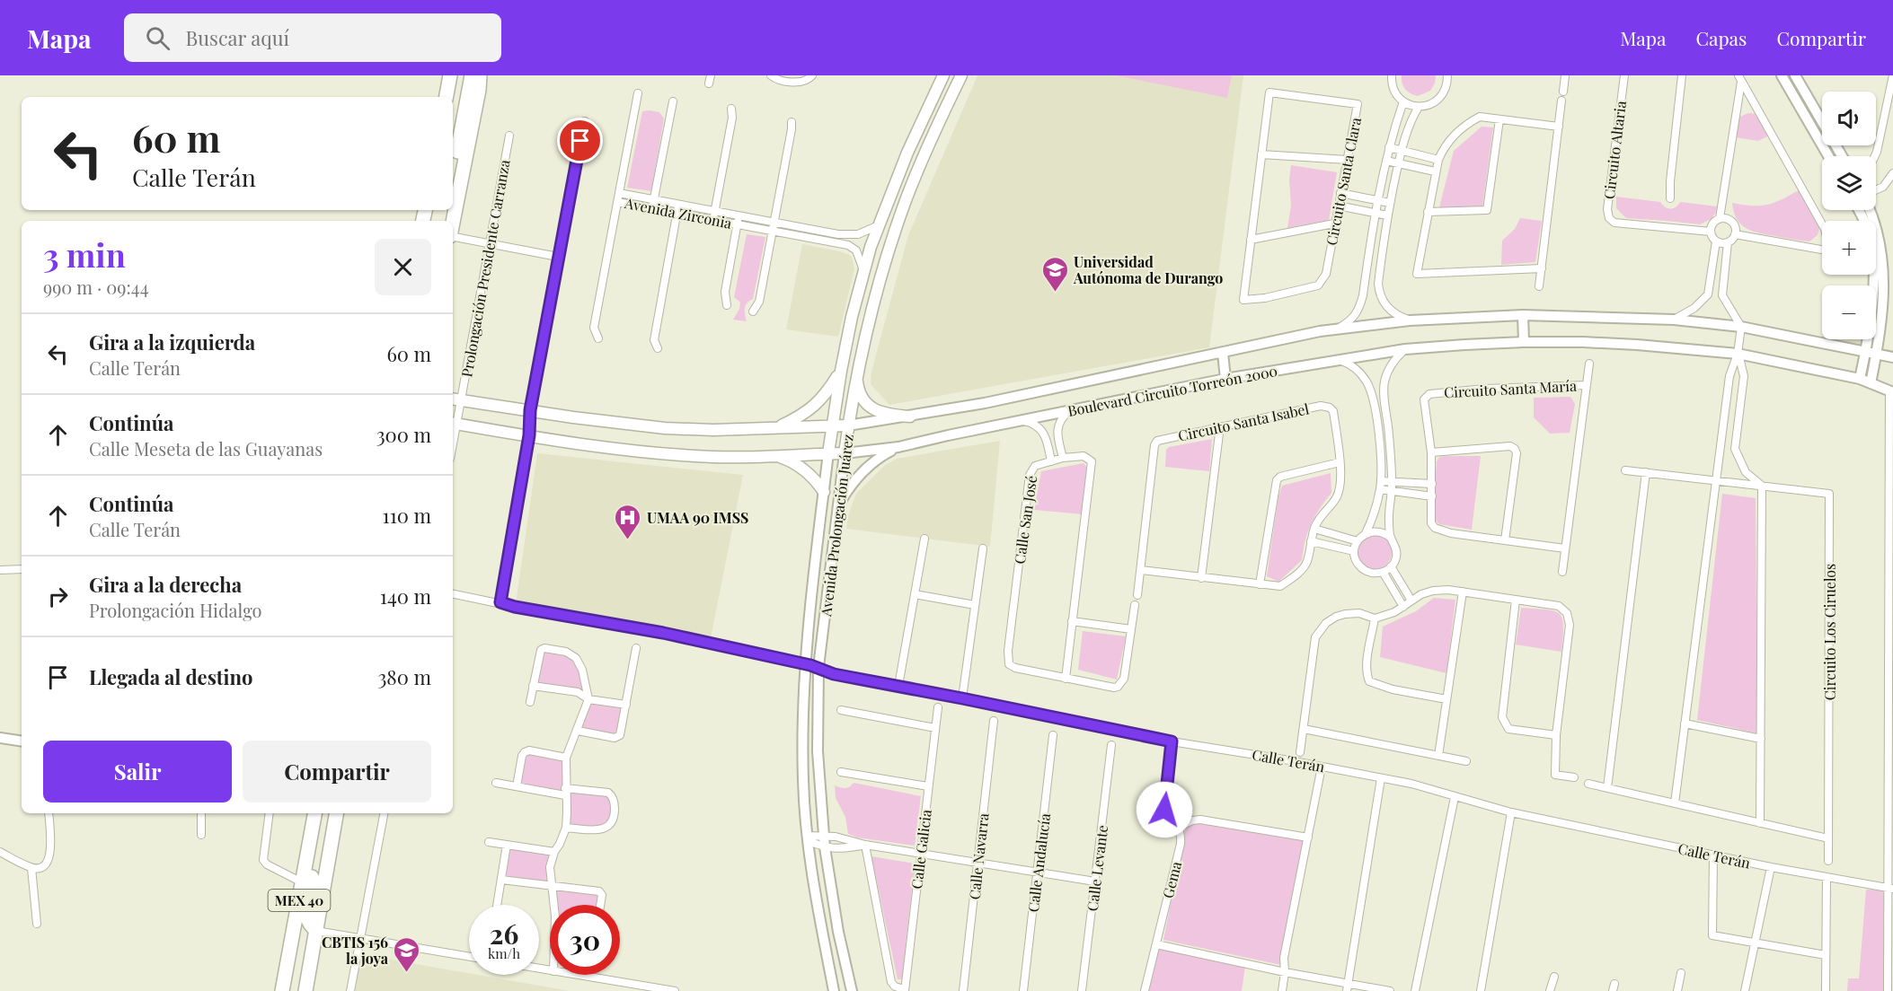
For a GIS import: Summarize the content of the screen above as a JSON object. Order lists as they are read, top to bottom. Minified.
{"streets":{"highway":["MEX 40"],"main road":["Boulevard Circuito Torreón 2000","Avenida Prolongación Juárez"],"street":["Circuito Altaria","Circuito Santa Clara","Avenida Zirconia","Prolongación Presidente Carranza","Circuito Santa María","Circuito Santa Isabel","Calle San José","Circuito Los Ciruelos","Calle Terán","Calle Galicia","Calle Navarra","Calle Andalucía","Calle Levante","Gema"]},"crossings":[["Avenida Zirconia","Avenida Prolongación Juárez"],["Prolongación Presidente Carranza","Boulevard Circuito Torreón 2000"],["Boulevard Circuito Torreón 2000","Avenida Prolongación Juárez"],["Avenida Prolongación Juárez","Calle Terán"]],"places":{"school or university":["Universidad Autónoma de Durango","CBTIS 156 la joya"],"hospital":["UMAA 90 IMSS"]},"page":{"header":"Mapa","search":"Buscar aquí","nav":["Mapa","Capas","Compartir"],"map_buttons":["+","−"],"turn":["60 m","Calle Terán"],"heading":["3 min","990 m · 09:44"],"list":[{"name":"Gira a la izquierda","note":"Calle Terán","value":"60 m"},{"name":"Continúa","note":"Calle Meseta de las Guayanas","value":"300 m"},{"name":"Continúa","note":"Calle Terán","value":"110 m"},{"name":"Gira a la derecha","note":"Prolongación Hidalgo","value":"140 m"},{"name":"Llegada al destino","value":"380 m"}],"buttons":["Salir","Compartir"],"speed":"26 km/h","limit":"30"}}
